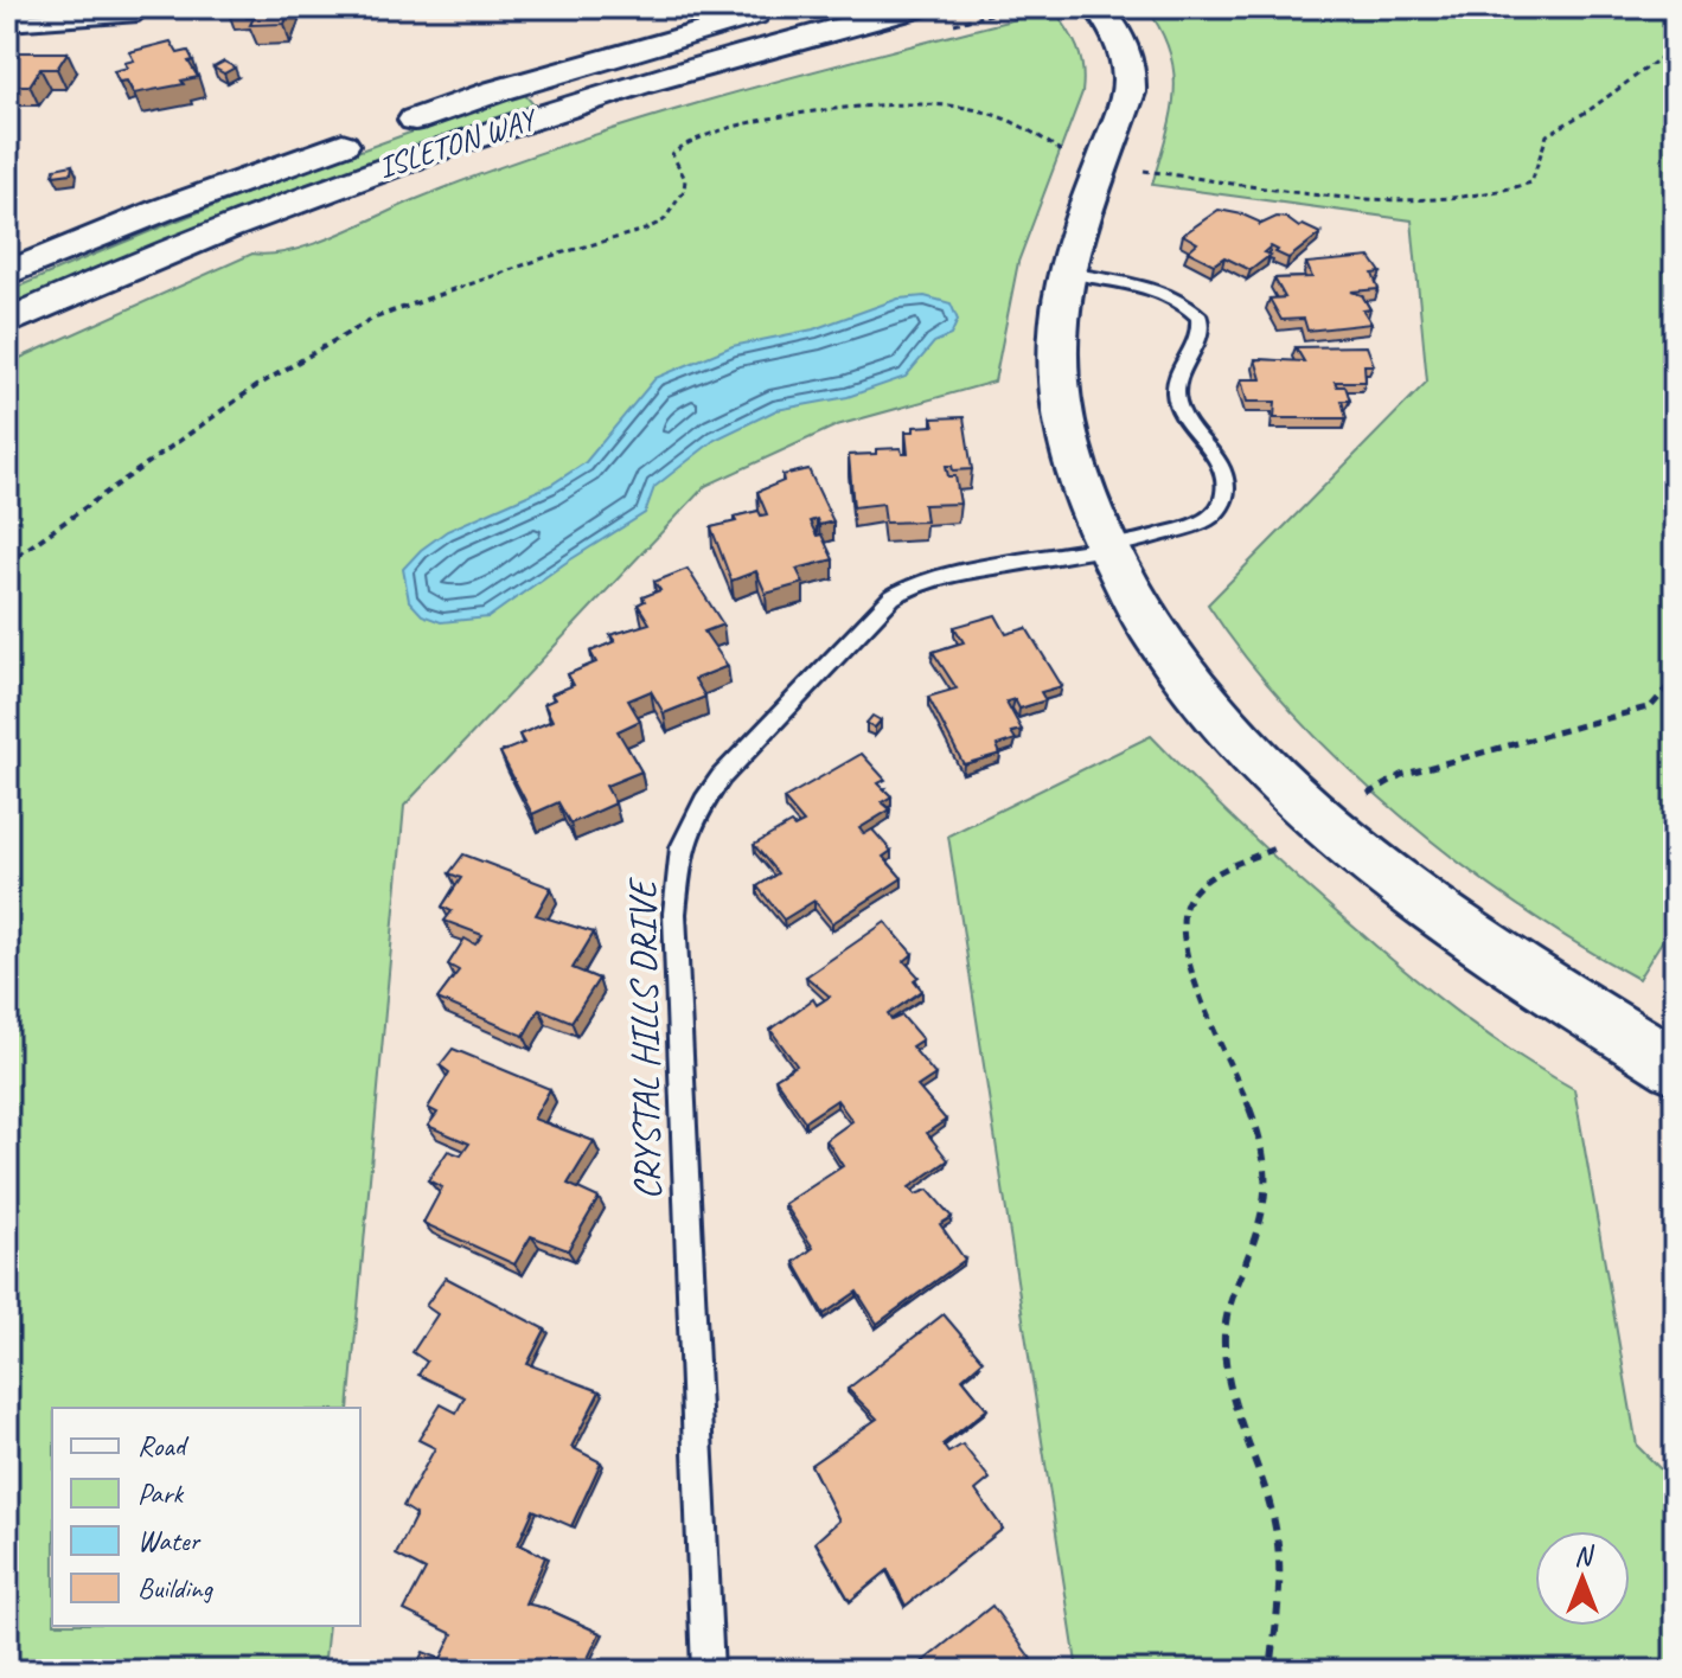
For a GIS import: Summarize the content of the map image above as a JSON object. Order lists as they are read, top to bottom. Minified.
{"streets":{"main road":["ISLETON WAY"],"lane":["CRYSTAL HILLS DRIVE"]},"legend":["Road","Park","Water","Building"],"north":"top"}
